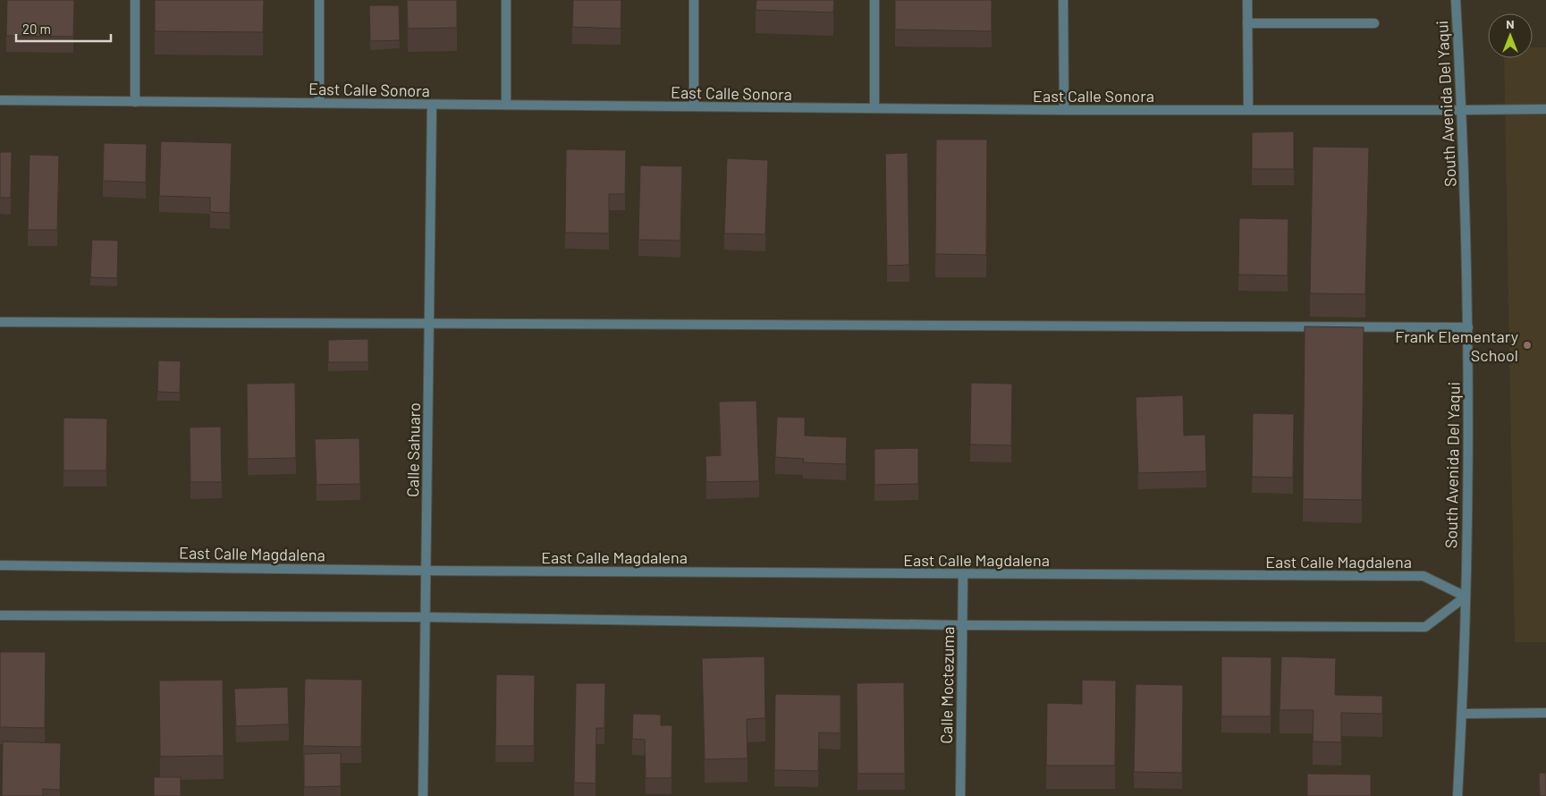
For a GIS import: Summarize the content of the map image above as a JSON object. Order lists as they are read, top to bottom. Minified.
{"streets":{"street":["East Calle Sonora","South Avenida Del Yaqui","Calle Sahuaro","East Calle Magdalena","Calle Moctezuma"]},"crossings":[["East Calle Sonora","South Avenida Del Yaqui"],["East Calle Sonora","Calle Sahuaro"],["South Avenida Del Yaqui","East Calle Magdalena"],["Calle Sahuaro","East Calle Magdalena"],["East Calle Magdalena","Calle Moctezuma"]],"places":["Frank Elementary School"],"scale_bar":"20 m","north":"top"}
